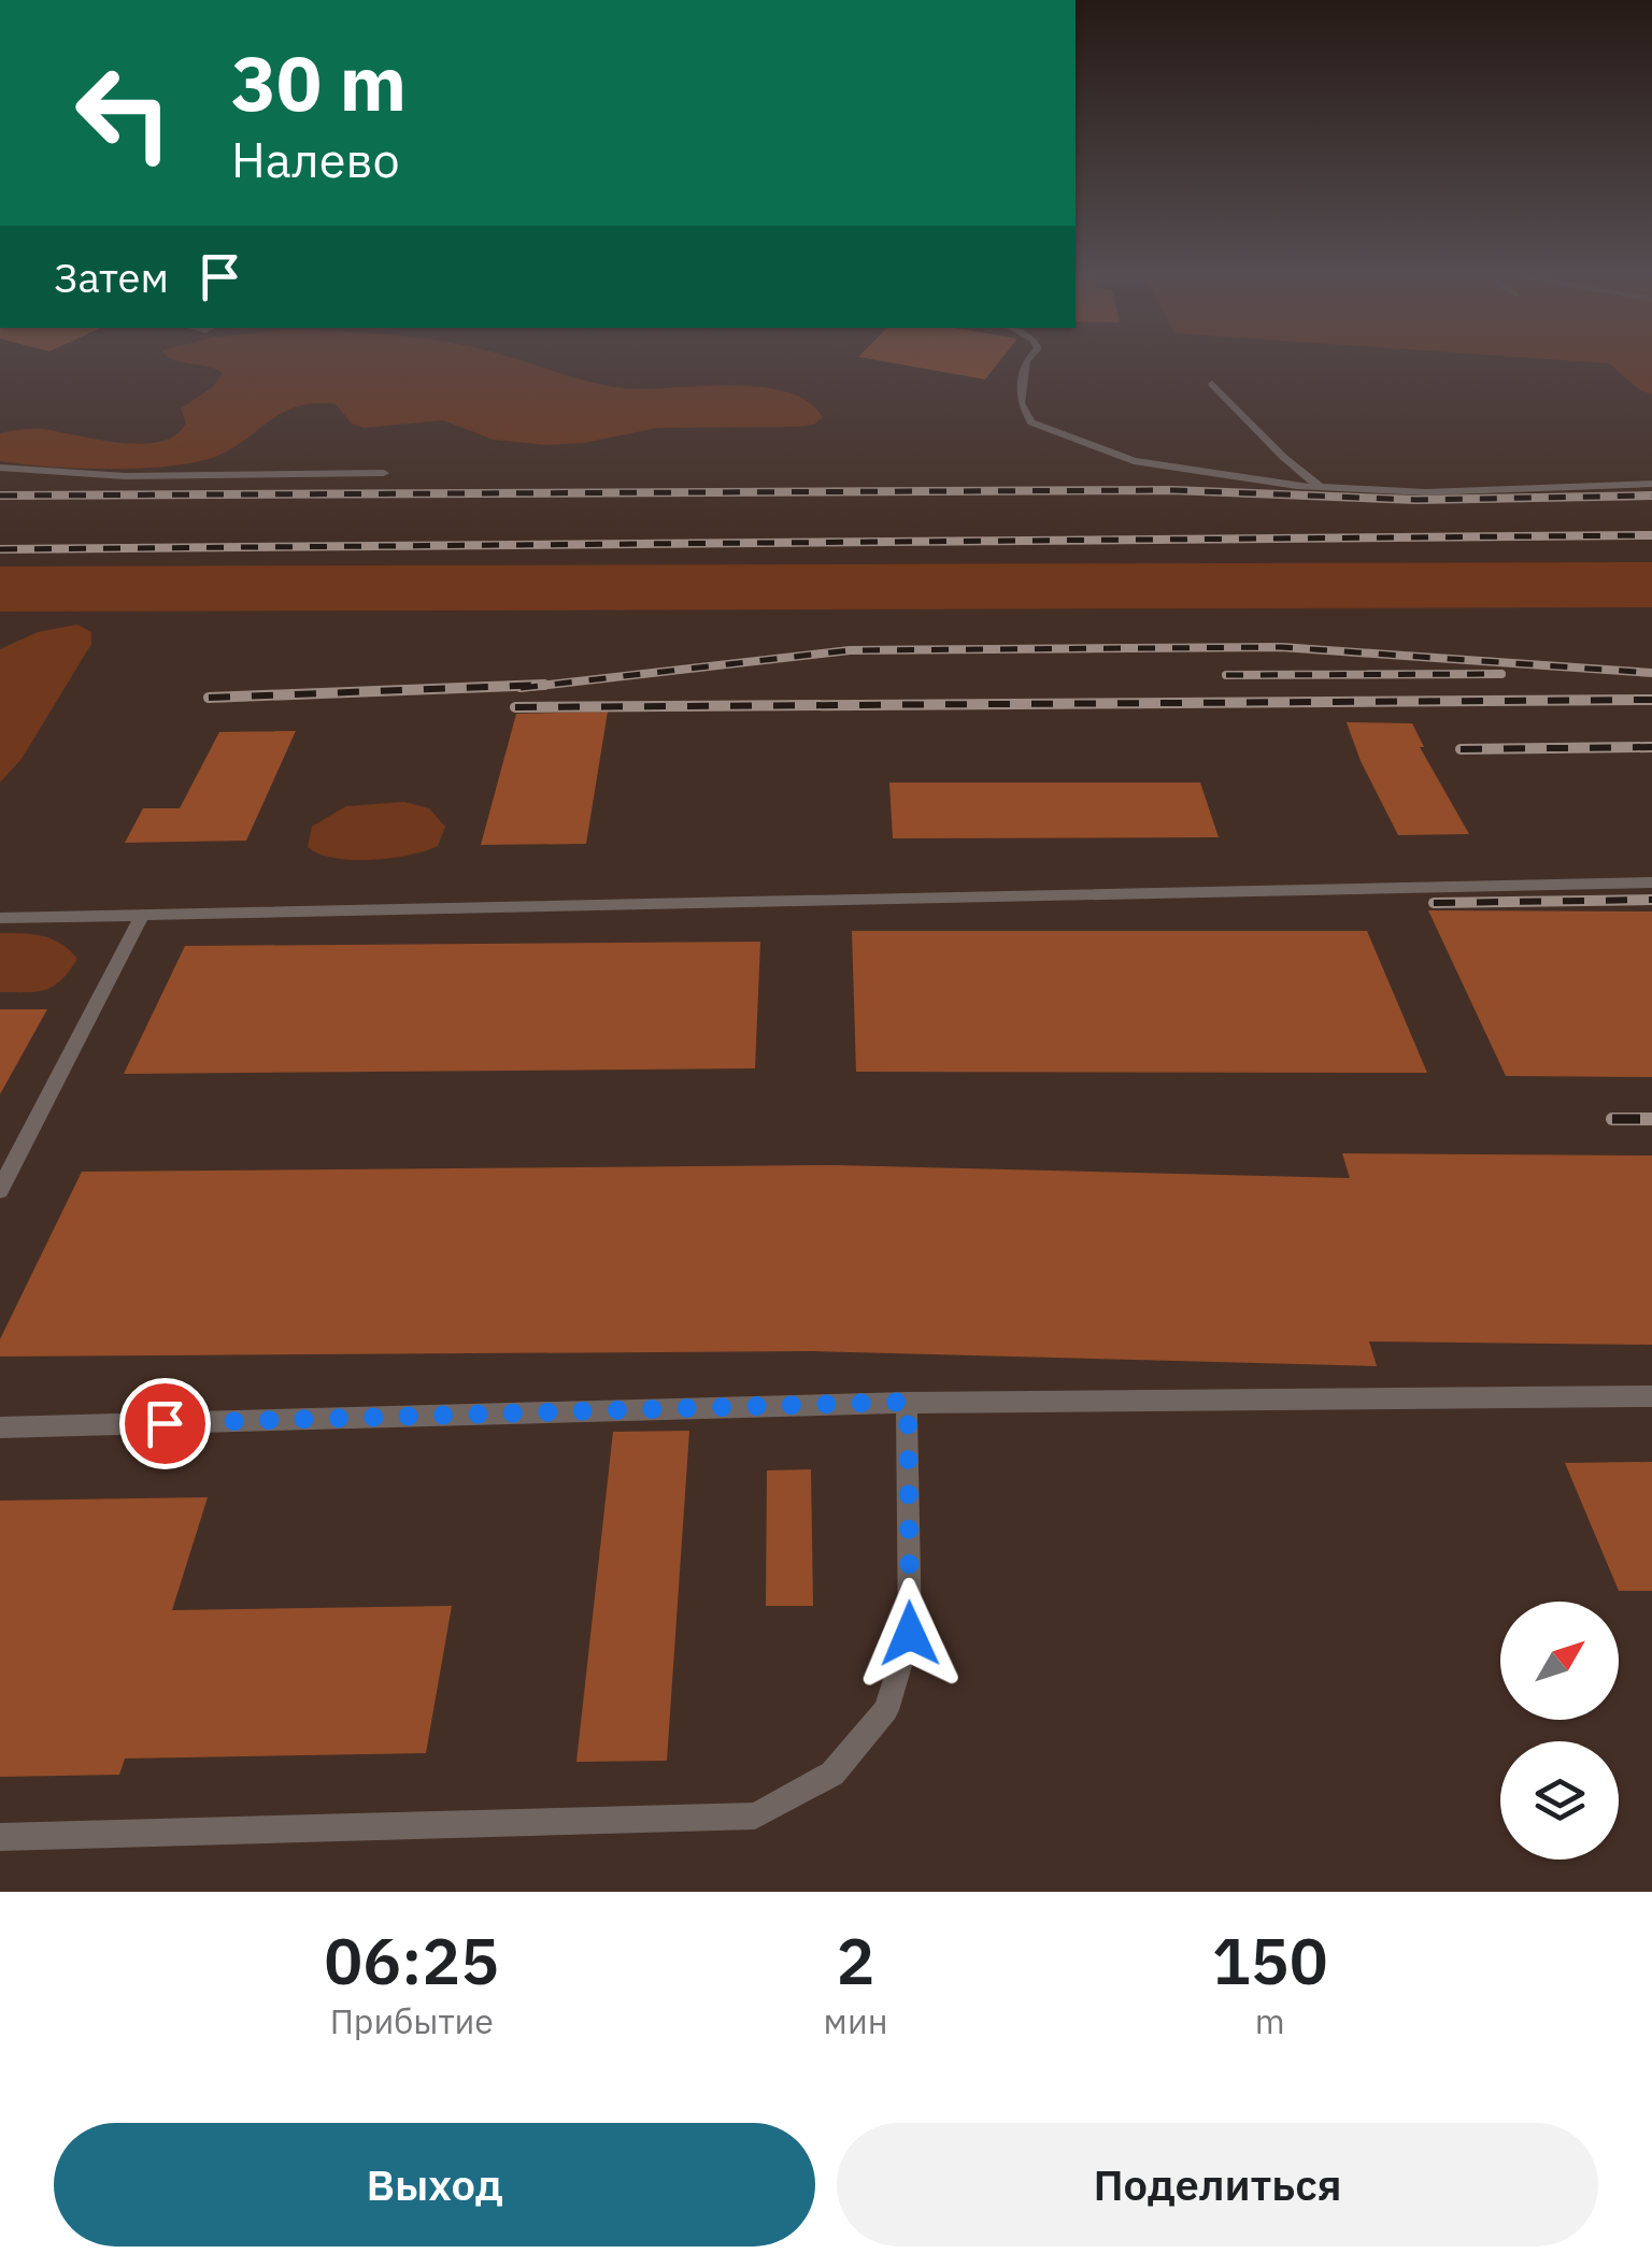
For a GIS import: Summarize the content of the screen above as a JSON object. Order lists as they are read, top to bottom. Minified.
{"north":"top right","page":{"turn":["30 m","Налево"],"then":"Затем","eta":["06:25","Прибытие","2","мин","150","m"],"buttons":["Выход","Поделиться"]}}
